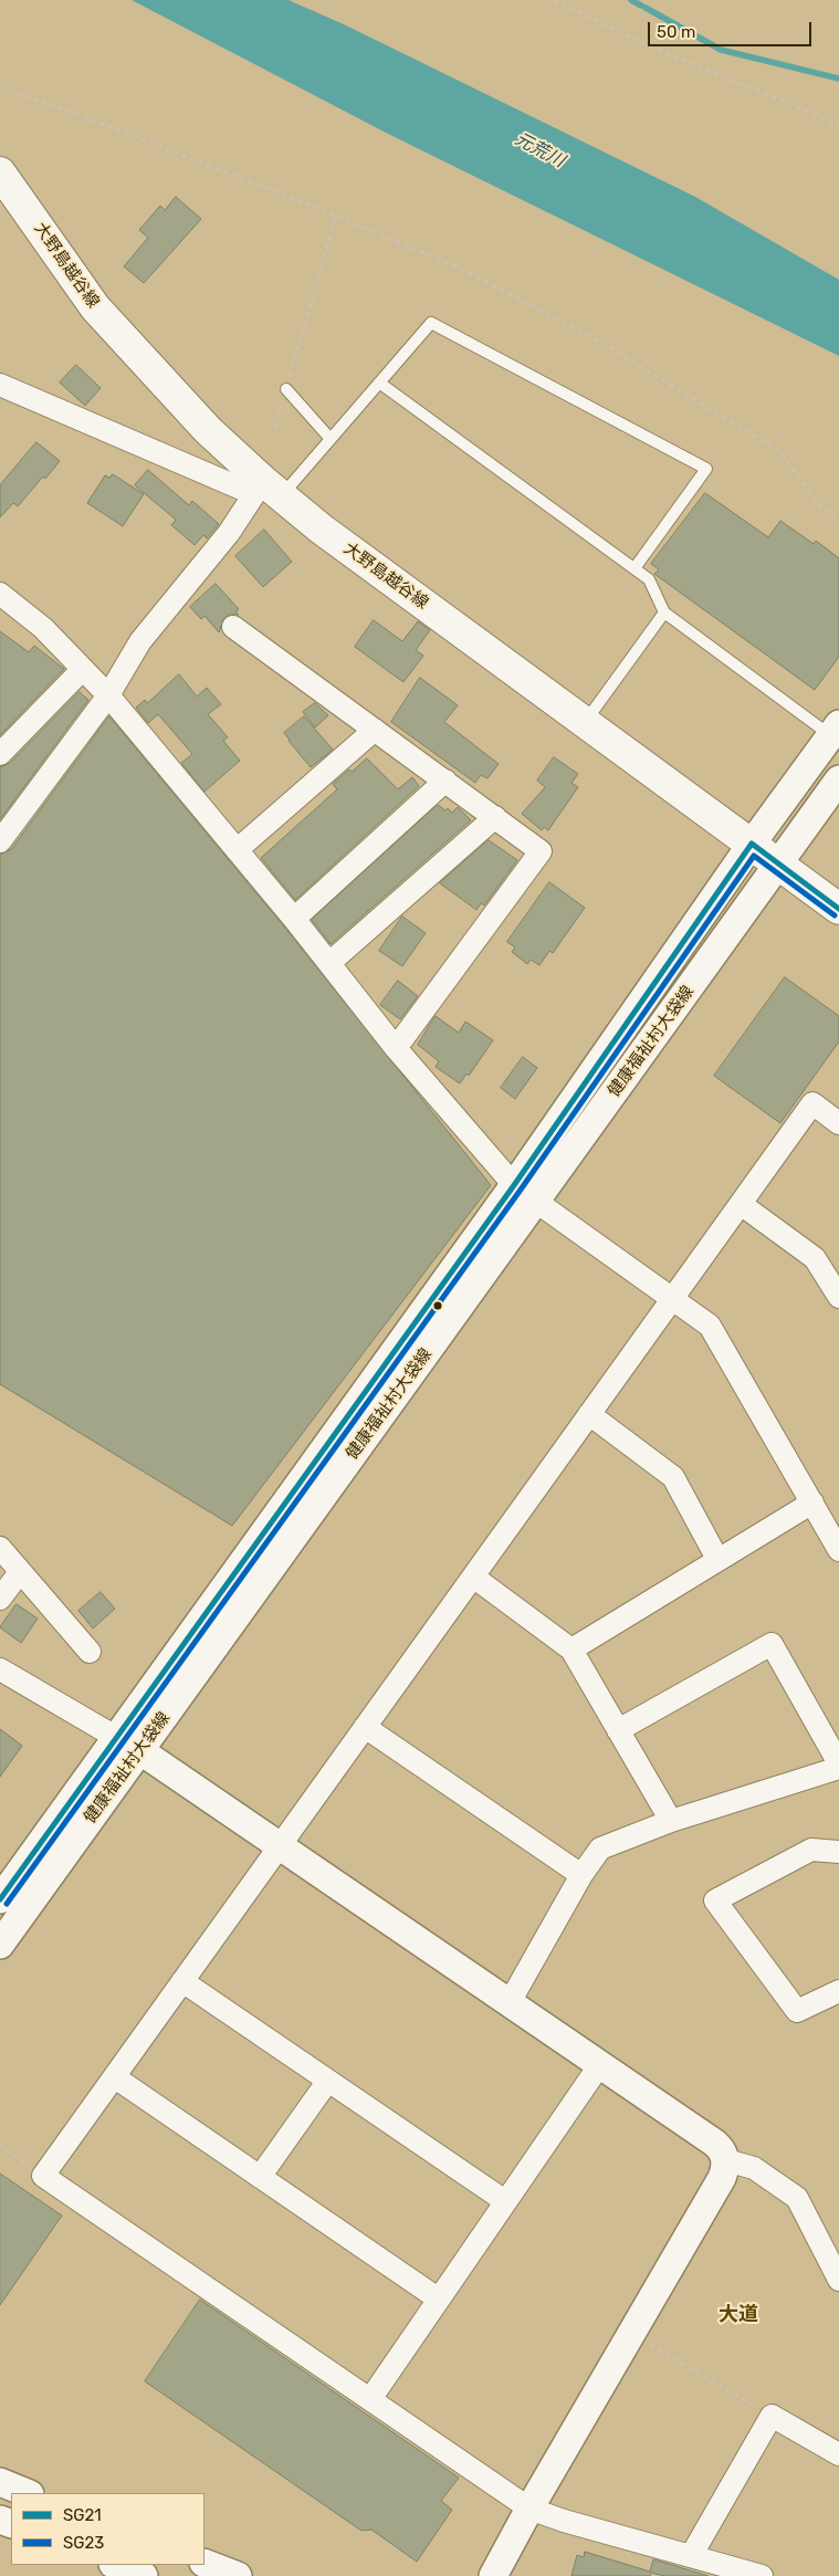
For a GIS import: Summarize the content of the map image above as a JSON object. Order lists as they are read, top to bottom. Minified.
{"streets":{"main road":["大野島越谷線"],"street":["健康福祉村大袋線"]},"crossings":[["大野島越谷線","健康福祉村大袋線"]],"districts":["大道"],"water":["元荒川"],"lines":["transit line SG21","transit line SG23"],"legend":["SG21","SG23"],"scale_bar":"50 m"}
